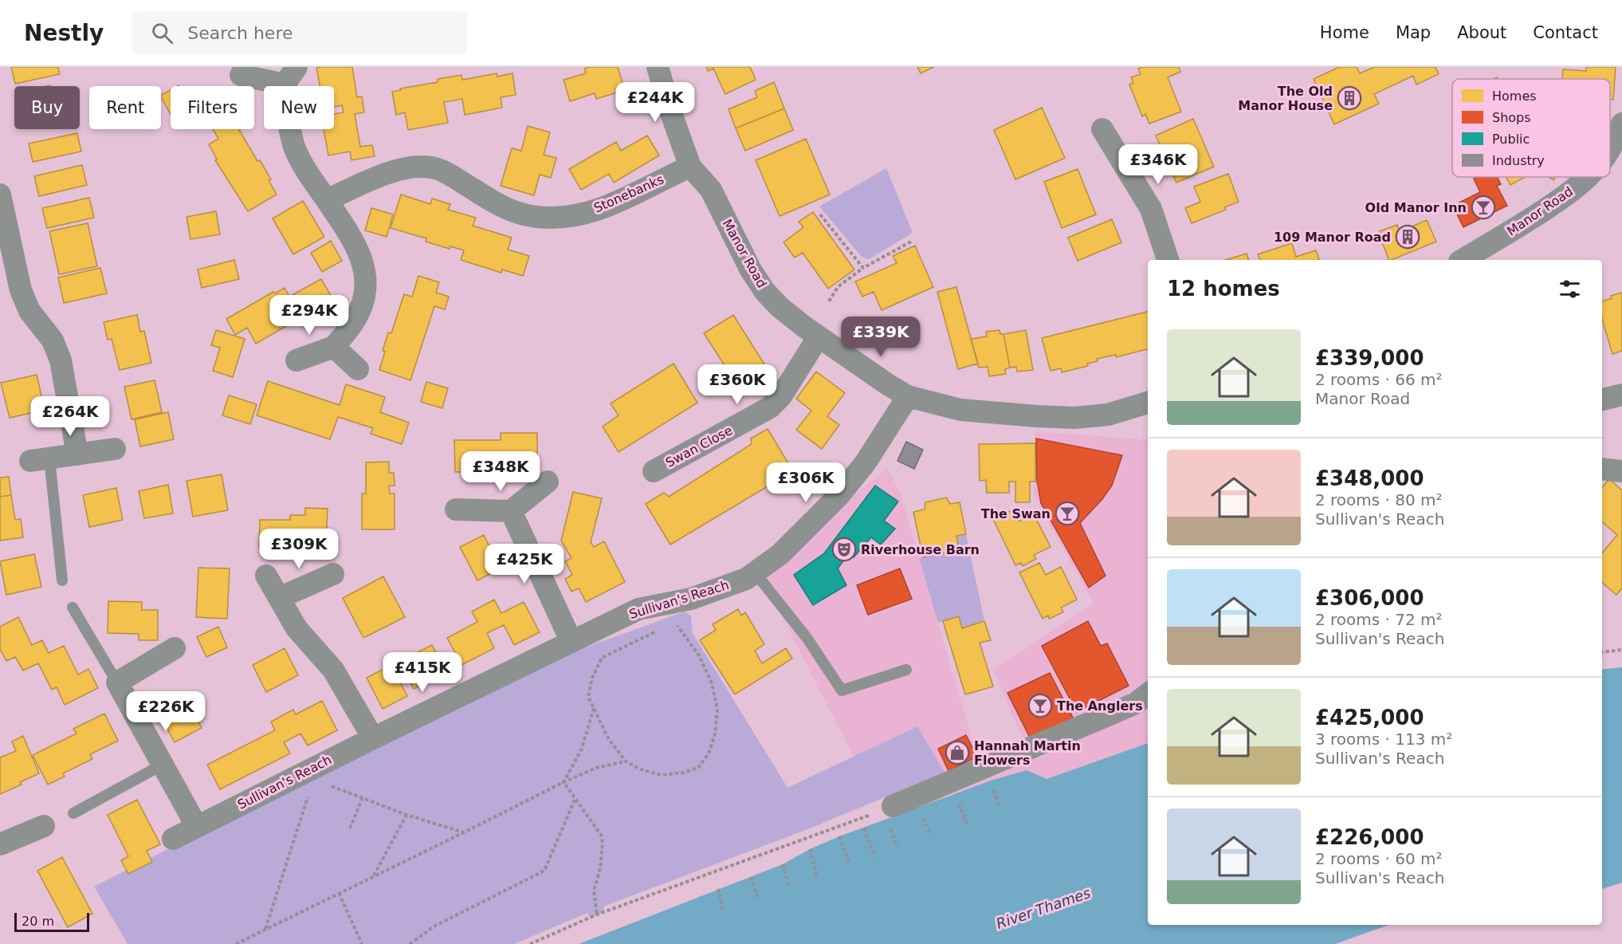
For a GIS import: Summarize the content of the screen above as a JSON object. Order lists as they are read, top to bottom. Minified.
{"streets":{"street":["Stonebanks","Manor Road","Swan Close","Sullivan's Reach"]},"crossings":[["Stonebanks","Manor Road"],["Manor Road","Swan Close"],["Manor Road","Sullivan's Reach"]],"water":["River Thames"],"places":{"building":["The Old Manor House","109 Manor Road"],"bar":["Old Manor Inn","The Swan","The Anglers"],"theatre":["Riverhouse Barn"],"shop":["Hannah Martin Flowers"]},"legend":["Homes","Shops","Public","Industry"],"scale_bar":"20 m","page":{"header":"Nestly","search":"Search here","nav":["Home","Map","About","Contact"],"price":["£244K","£346K","£294K","£339K","£360K","£264K","£348K","£306K","£309K","£425K","£415K","£226K"],"chip":["Buy","Rent","Filters","New"],"heading":"12 homes","list":[{"name":"£339,000","note":"2 rooms · 66 m² · Manor Road"},{"name":"£348,000","note":"2 rooms · 80 m² · Sullivan's Reach"},{"name":"£306,000","note":"2 rooms · 72 m² · Sullivan's Reach"},{"name":"£425,000","note":"3 rooms · 113 m² · Sullivan's Reach"},{"name":"£226,000","note":"2 rooms · 60 m² · Sullivan's Reach"}],"scale":"20 m"}}
